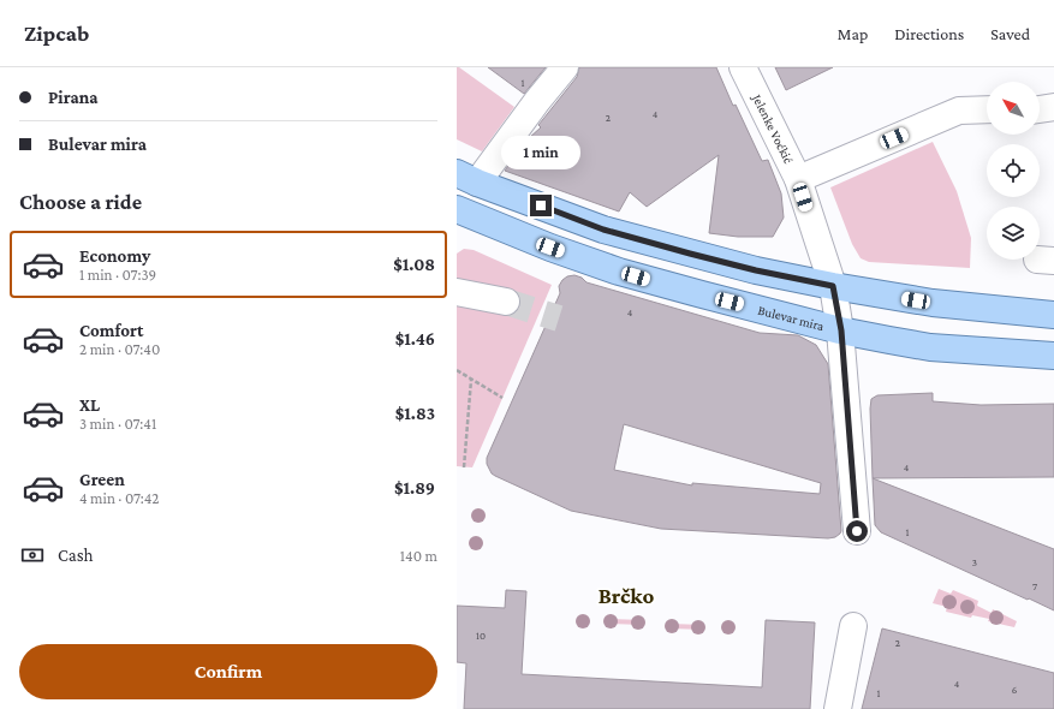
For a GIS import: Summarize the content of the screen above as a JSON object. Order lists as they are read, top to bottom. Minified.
{"streets":{"main road":["Bulevar mira"],"street":["Jelenke Voćkić"]},"crossings":[["Jelenke Voćkić","Bulevar mira"]],"districts":["Brčko"],"house_numbers":["1","4","2","4","4","1","3","7","10","2","4","6","1"],"north":"top left","page":{"header":"Zipcab","nav":["Map","Directions","Saved"],"banner":["Pirana","Bulevar mira"],"bubble":"1 min","heading":"Choose a ride","list":[{"name":"Economy","note":"1 min · 07:39","value":"$1.08"},{"name":"Comfort","note":"2 min · 07:40","value":"$1.46"},{"name":"XL","note":"3 min · 07:41","value":"$1.83"},{"name":"Green","note":"4 min · 07:42","value":"$1.89"}],"pay":["Cash","140 m"],"buttons":"Confirm"}}
